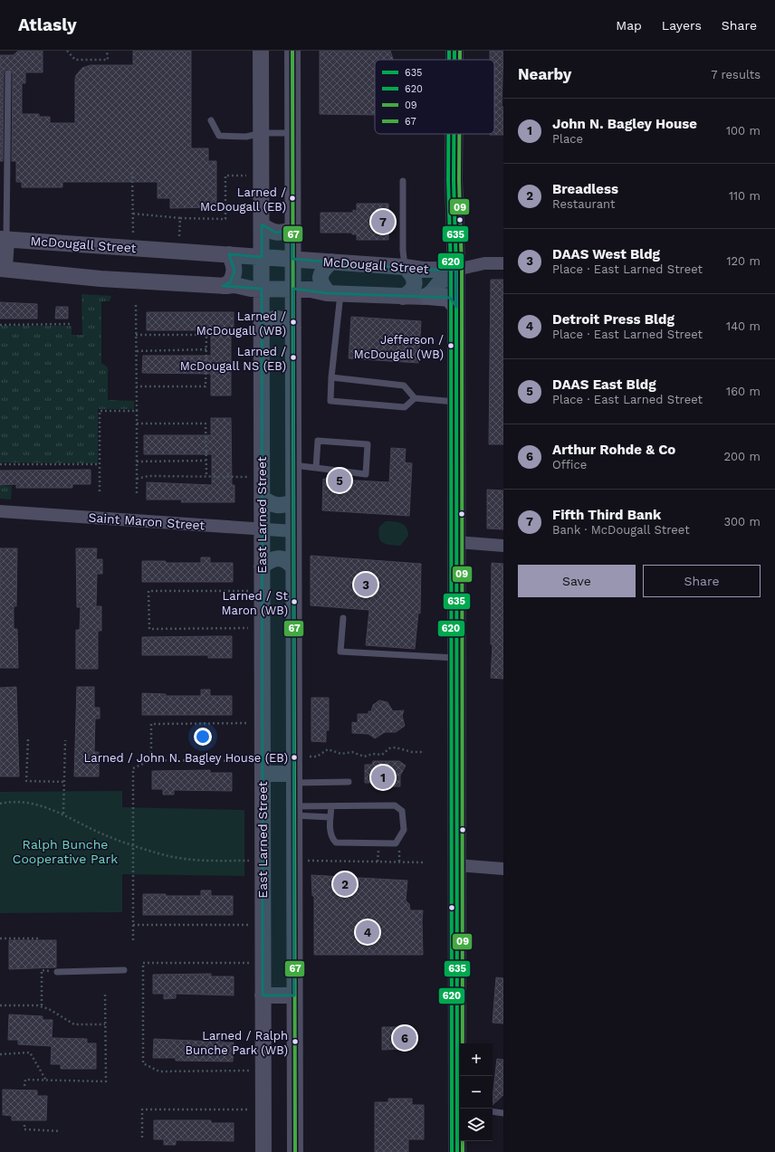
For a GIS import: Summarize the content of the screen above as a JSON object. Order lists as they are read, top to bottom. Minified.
{"streets":{"street":["McDougall Street","East Larned Street","Saint Maron Street"]},"crossings":[["McDougall Street","East Larned Street"],["East Larned Street","Saint Maron Street"]],"parks":["Ralph Bunche Cooperative Park"],"places":["Larned / McDougall (EB)","Larned / McDougall (WB)","Jefferson / McDougall (WB)","Larned / McDougall NS (EB)","Larned / St Maron (WB)","Larned / John N. Bagley House (EB)","Larned / Ralph Bunche Park (WB)"],"lines":["transit line 635","transit line 620","transit line 09","transit line 67"],"legend":["635","620","09","67"],"page":{"header":"Atlasly","nav":["Map","Layers","Share"],"heading":["Nearby","7 results"],"list":[{"mark":"1","name":"John N. Bagley House","note":"Place","value":"100 m"},{"mark":"2","name":"Breadless","note":"Restaurant","value":"110 m"},{"mark":"3","name":"DAAS West Bldg","note":"Place · East Larned Street","value":"120 m"},{"mark":"4","name":"Detroit Press Bldg","note":"Place · East Larned Street","value":"140 m"},{"mark":"5","name":"DAAS East Bldg","note":"Place · East Larned Street","value":"160 m"},{"mark":"6","name":"Arthur Rohde & Co","note":"Office","value":"200 m"},{"mark":"7","name":"Fifth Third Bank","note":"Bank · McDougall Street","value":"300 m"}],"pins":["7","5","3","1","2","4","6"],"buttons":["Save","Share"],"map_buttons":["+","−"]}}
